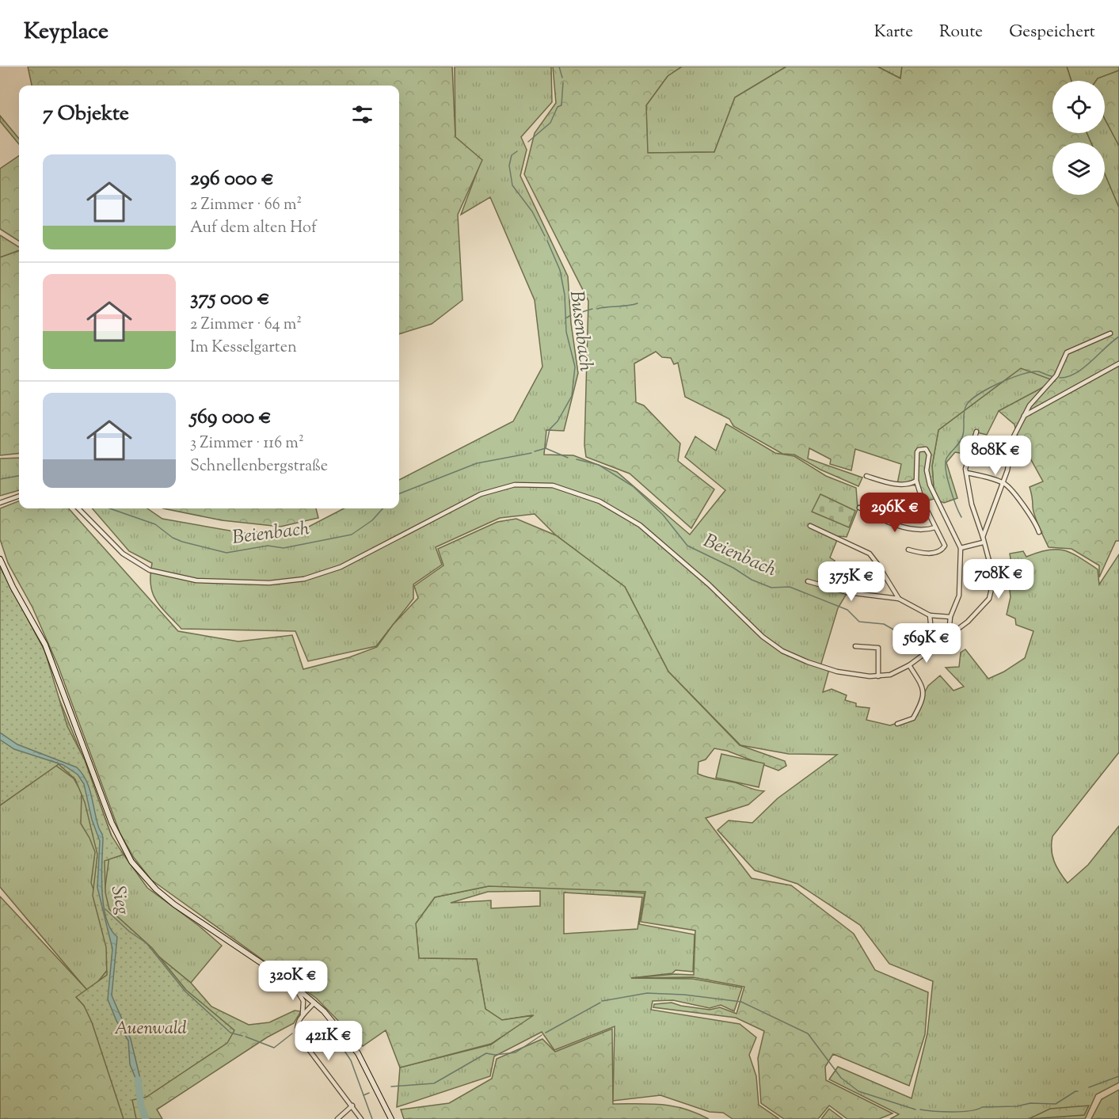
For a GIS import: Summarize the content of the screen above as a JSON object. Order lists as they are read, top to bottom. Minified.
{"water":["Busenbach","Beienbach","Sieg"],"parks":["Auenwald"],"page":{"header":"Keyplace","nav":["Karte","Route","Gespeichert"],"heading":"7 Objekte","list":[{"name":"296 000 €","note":"2 Zimmer · 66 m² · Auf dem alten Hof"},{"name":"375 000 €","note":"2 Zimmer · 64 m² · Im Kesselgarten"},{"name":"569 000 €","note":"3 Zimmer · 116 m² · Schnellenbergstraße"}],"price":["808K €","296K €","708K €","375K €","569K €","320K €","421K €"]}}
